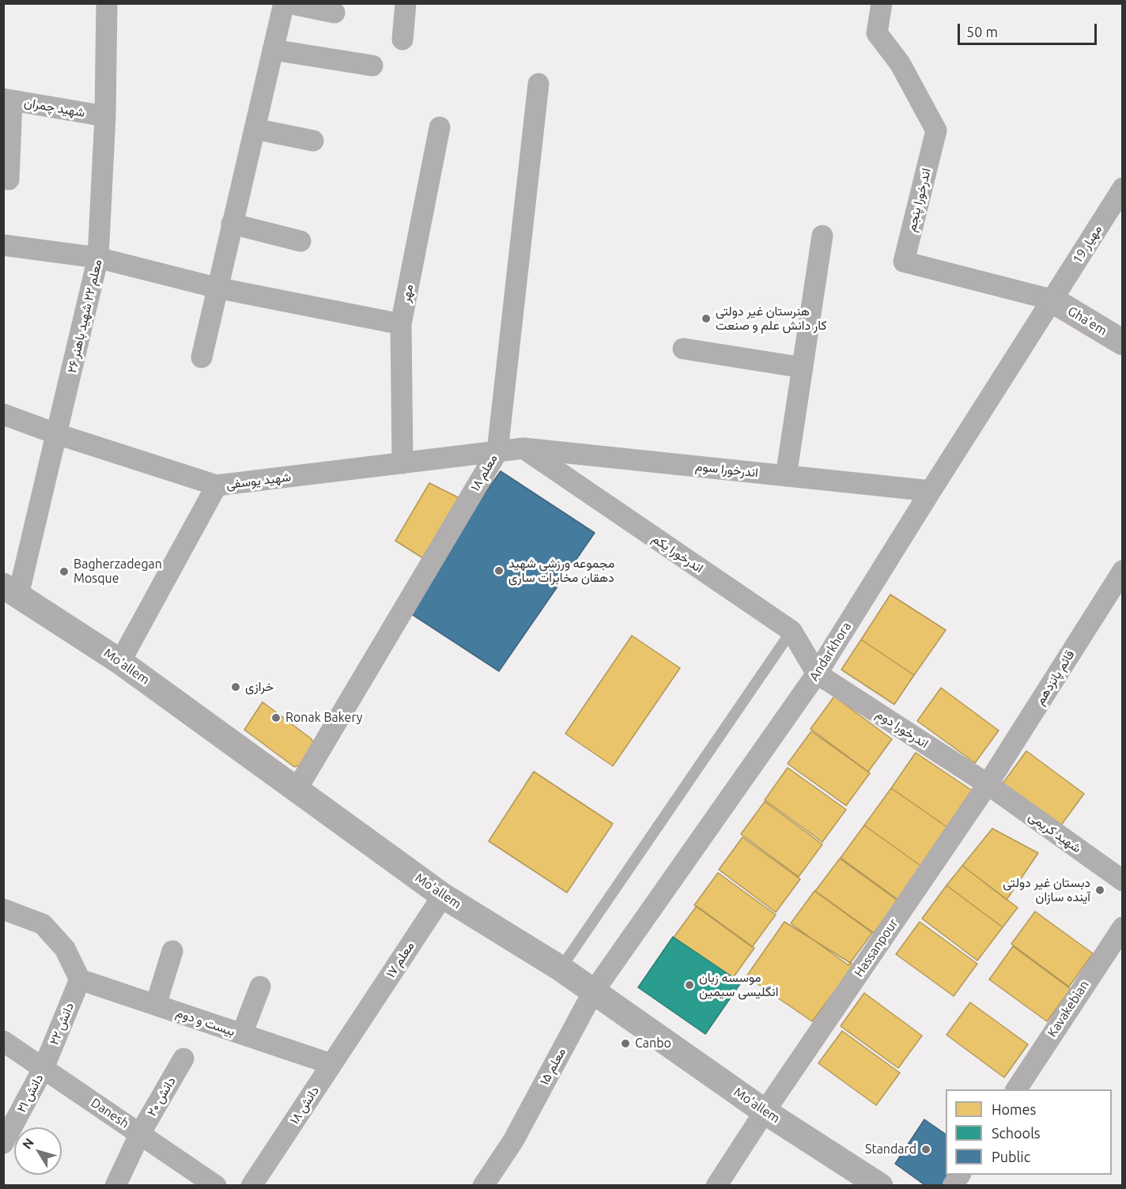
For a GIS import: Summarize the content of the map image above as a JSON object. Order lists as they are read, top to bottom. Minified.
{"streets":{"main road":["Mo'allem"],"street":["شهید چمران","اندرخورا پنجم","مهیار 19","مهر","معلم ۲۲ شهید باهنر ۲۶","Gha'em","اندرخورا سوم","معلم ۱۸","شهید یوسفی","اندرخورا یکم","Andarkhora","قائم پانزدهم","اندرخورا دوم","شهید کریمی","Hassanpour","معلم ١٧","Kavakebian","بیست و دوم","دانش ۲۲","معلم ۱۵","دانش ٢١","دانش ۲۰","دانش ١٨","Danesh"]},"crossings":[["شهید چمران","معلم ۲۲ شهید باهنر ۲۶"],["اندرخورا پنجم","مهیار 19"],["اندرخورا پنجم","Gha'em"],["اندرخورا پنجم","Andarkhora"],["مهیار 19","Gha'em"],["مهیار 19","Andarkhora"],["مهر","شهید یوسفی"],["معلم ۲۲ شهید باهنر ۲۶","شهید یوسفی"],["معلم ۲۲ شهید باهنر ۲۶","Mo'allem"],["Gha'em","Andarkhora"],["اندرخورا سوم","شهید یوسفی"],["اندرخورا سوم","اندرخورا یکم"],["اندرخورا سوم","Andarkhora"],["معلم ۱۸","شهید یوسفی"],["معلم ۱۸","Mo'allem"],["شهید یوسفی","اندرخورا یکم"],["اندرخورا یکم","Andarkhora"],["اندرخورا یکم","اندرخورا دوم"],["Andarkhora","Mo'allem"],["Andarkhora","اندرخورا دوم"],["Andarkhora","معلم ۱۵"],["Mo'allem","Hassanpour"],["Mo'allem","معلم ١٧"],["Mo'allem","معلم ۱۵"],["قائم پانزدهم","اندرخورا دوم"],["قائم پانزدهم","شهید کریمی"],["قائم پانزدهم","Hassanpour"],["اندرخورا دوم","شهید کریمی"],["اندرخورا دوم","Hassanpour"],["شهید کریمی","Hassanpour"],["معلم ١٧","دانش ١٨"],["بیست و دوم","دانش ۲۲"],["بیست و دوم","دانش ١٨"],["دانش ۲۲","دانش ٢١"],["دانش ۲۲","Danesh"],["دانش ٢١","Danesh"],["دانش ۲۰","Danesh"]],"places":["هنرستان غیر دولتی کار دانش علم و صنعت","مجموعه ورزشی شهید دهقان مخابرات ساری","Bagherzadegan Mosque","خرازی","Ronak Bakery","دبستان غیر دولتی آینده سازان","موسسه زبان انگلیسی سیمین","Canbo","Standard"],"legend":["Homes","Schools","Public"],"scale_bar":"50 m","north":"top left"}
